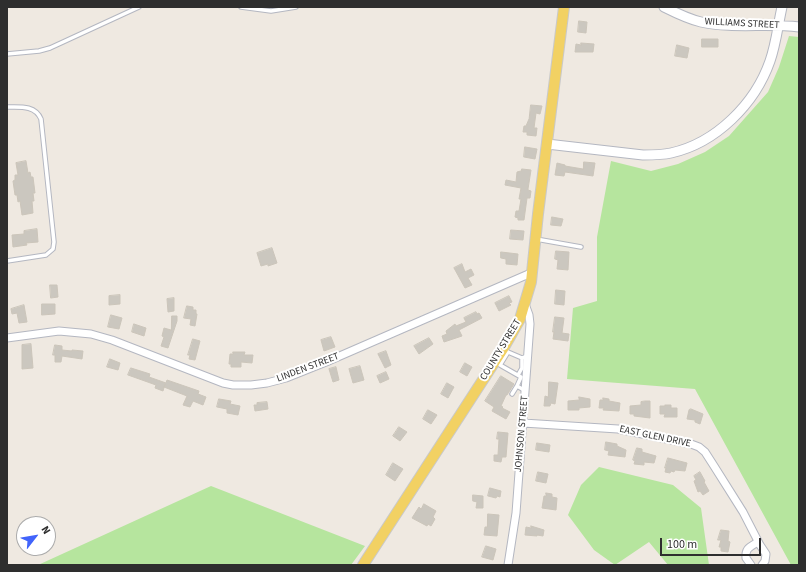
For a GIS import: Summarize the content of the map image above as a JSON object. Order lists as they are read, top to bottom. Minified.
{"streets":{"main road":["COUNTY STREET"],"street":["WILLIAMS STREET","LINDEN STREET","JOHNSON STREET","EAST GLEN DRIVE"]},"crossings":[["COUNTY STREET","LINDEN STREET"],["COUNTY STREET","JOHNSON STREET"],["JOHNSON STREET","EAST GLEN DRIVE"]],"scale_bar":"100 m","north":"top right"}
